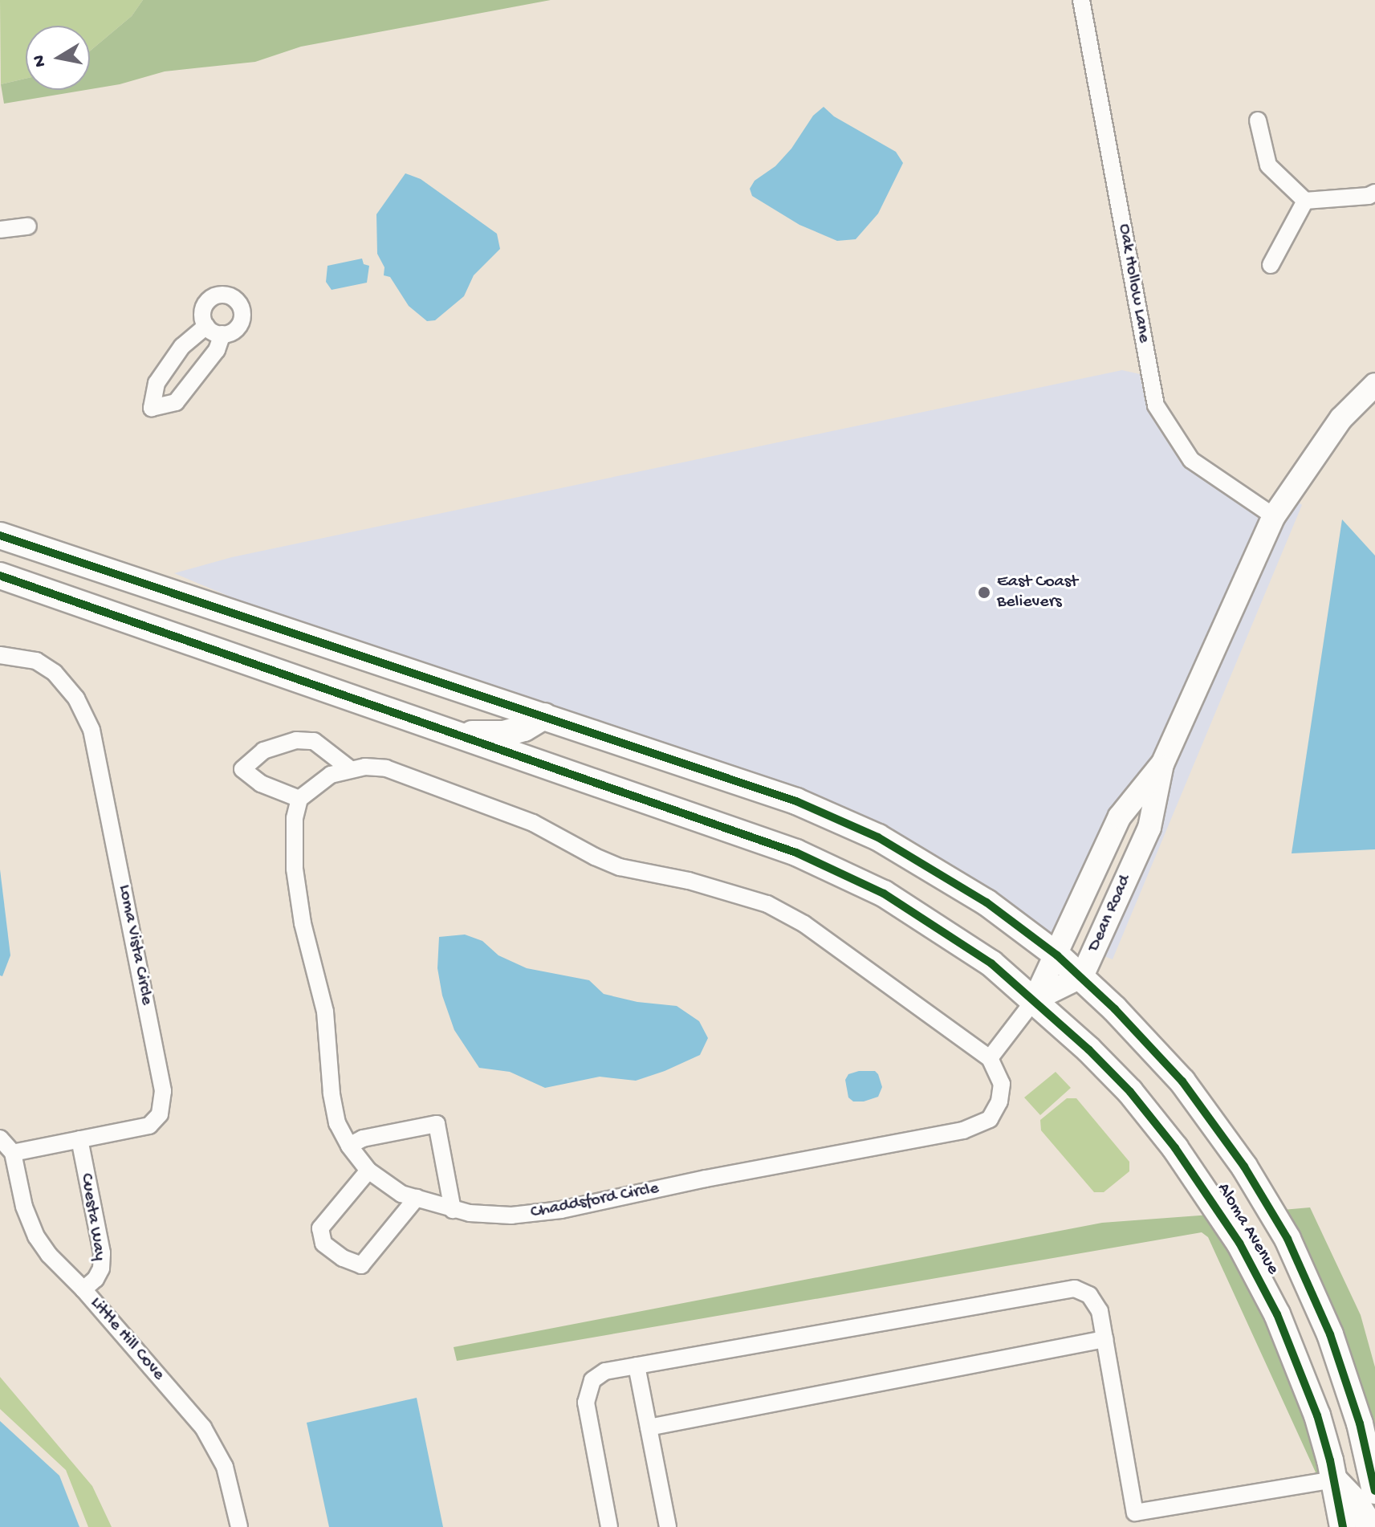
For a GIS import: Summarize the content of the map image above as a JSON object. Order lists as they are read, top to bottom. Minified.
{"streets":{"main road":["Dean Road","Aloma Avenue"],"street":["Oak Hollow Lane","Loma Vista Circle","Chaddsford Circle","Cuesta Way","Little Hill Cove"]},"crossings":[["Oak Hollow Lane","Dean Road"],["Dean Road","Aloma Avenue"],["Loma Vista Circle","Cuesta Way"],["Loma Vista Circle","Little Hill Cove"],["Cuesta Way","Little Hill Cove"]],"places":["East Coast Believers"],"north":"left"}
